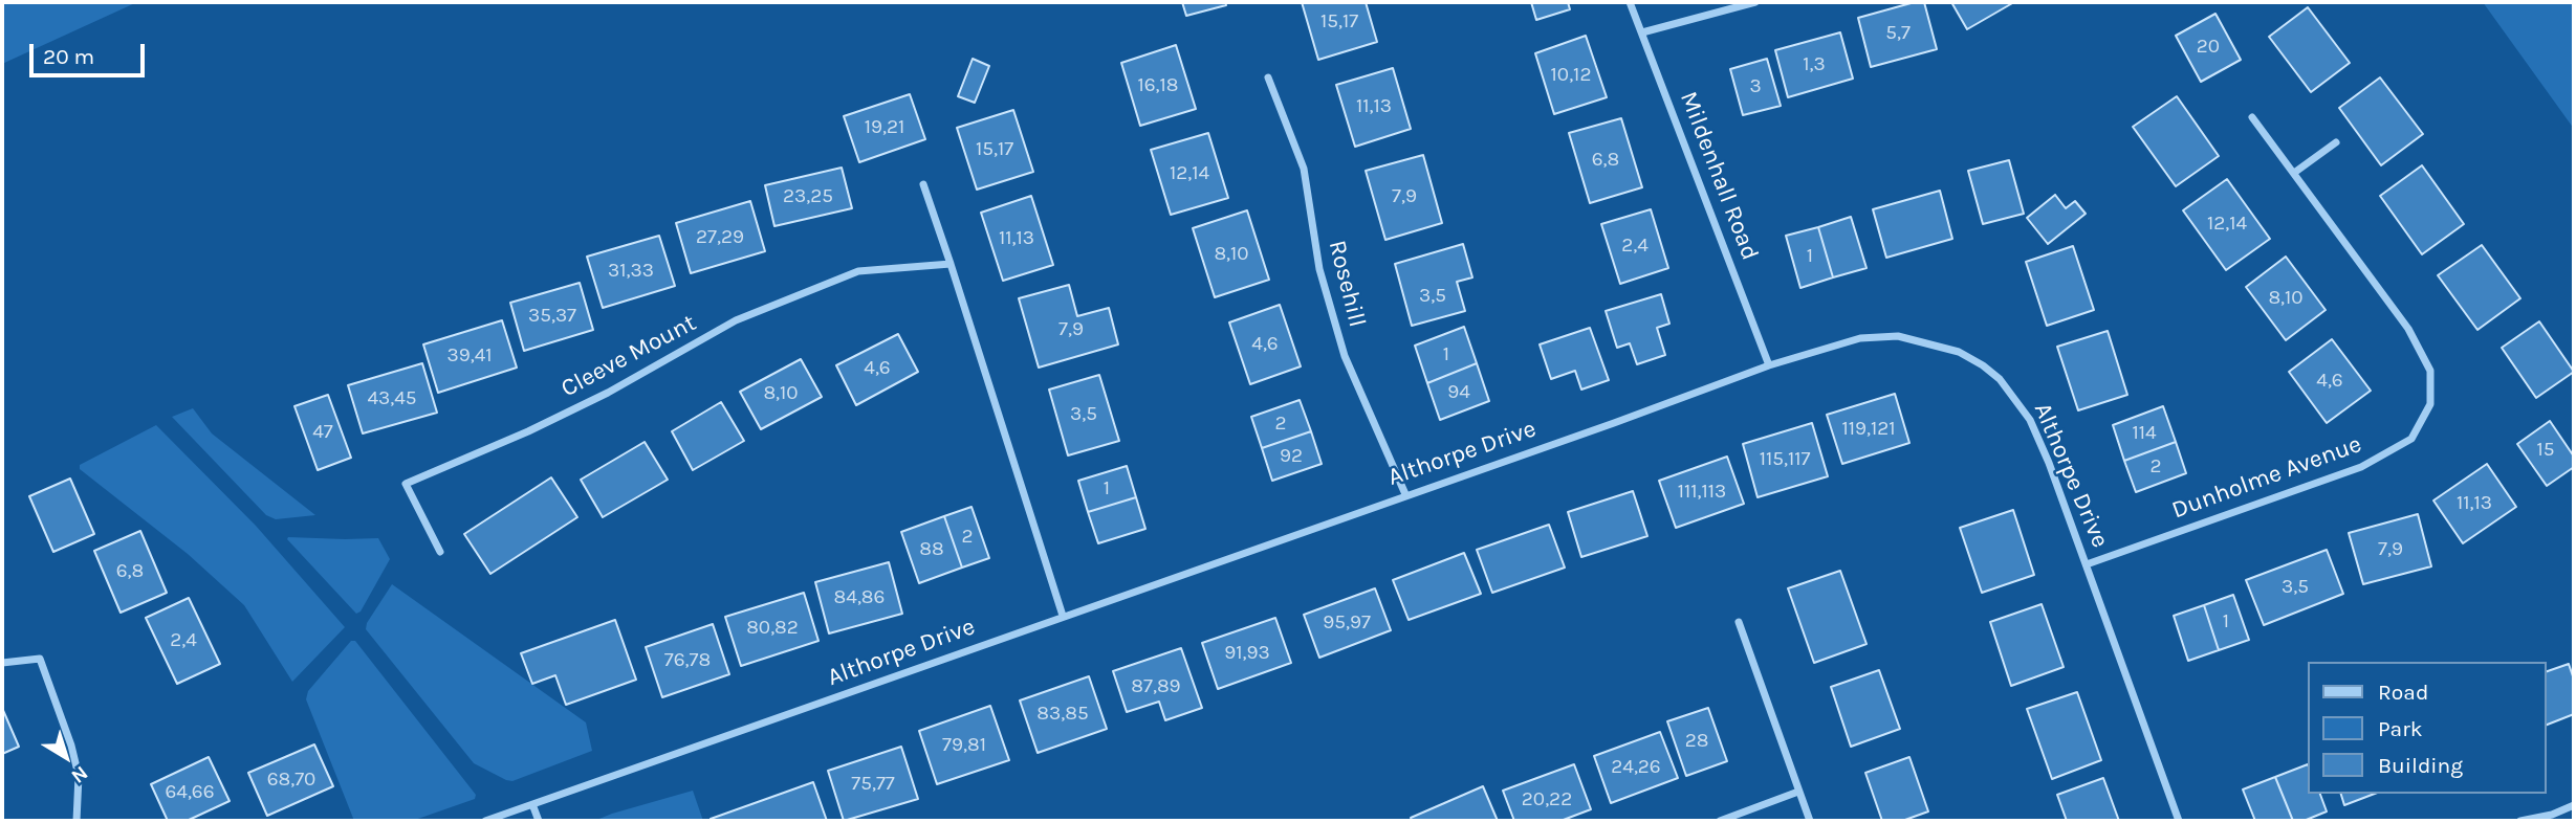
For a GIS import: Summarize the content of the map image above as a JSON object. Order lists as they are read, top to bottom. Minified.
{"streets":{"street":["Mildenhall Road","Rosehill","Cleeve Mount","Althorpe Drive","Dunholme Avenue"]},"crossings":[["Mildenhall Road","Althorpe Drive"],["Rosehill","Althorpe Drive"],["Althorpe Drive","Dunholme Avenue"]],"house_numbers":["15,17","5,7","20","1,3","10,12","16,18","3","11,13","19,21","15,17","6,8","12,14","23,25","7,9","12,14","27,29","11,13","2,4","8,10","1","31,33","3,5","8,10","35,37","7,9","4,6","1","39,41","4,6","4,6","94","8,10","43,45","3,5","2","119,121","47","114","15","92","115,117","2","1","111,113","11,13","2","88","7,9","6,8","3,5","84,86","1","95,97","80,82","2,4","91,93","76,78","87,89","83,85","28","79,81","24,26","68,70","75,77","64,66","20,22"],"legend":["Road","Park","Building"],"scale_bar":"20 m","north":"bottom right"}
